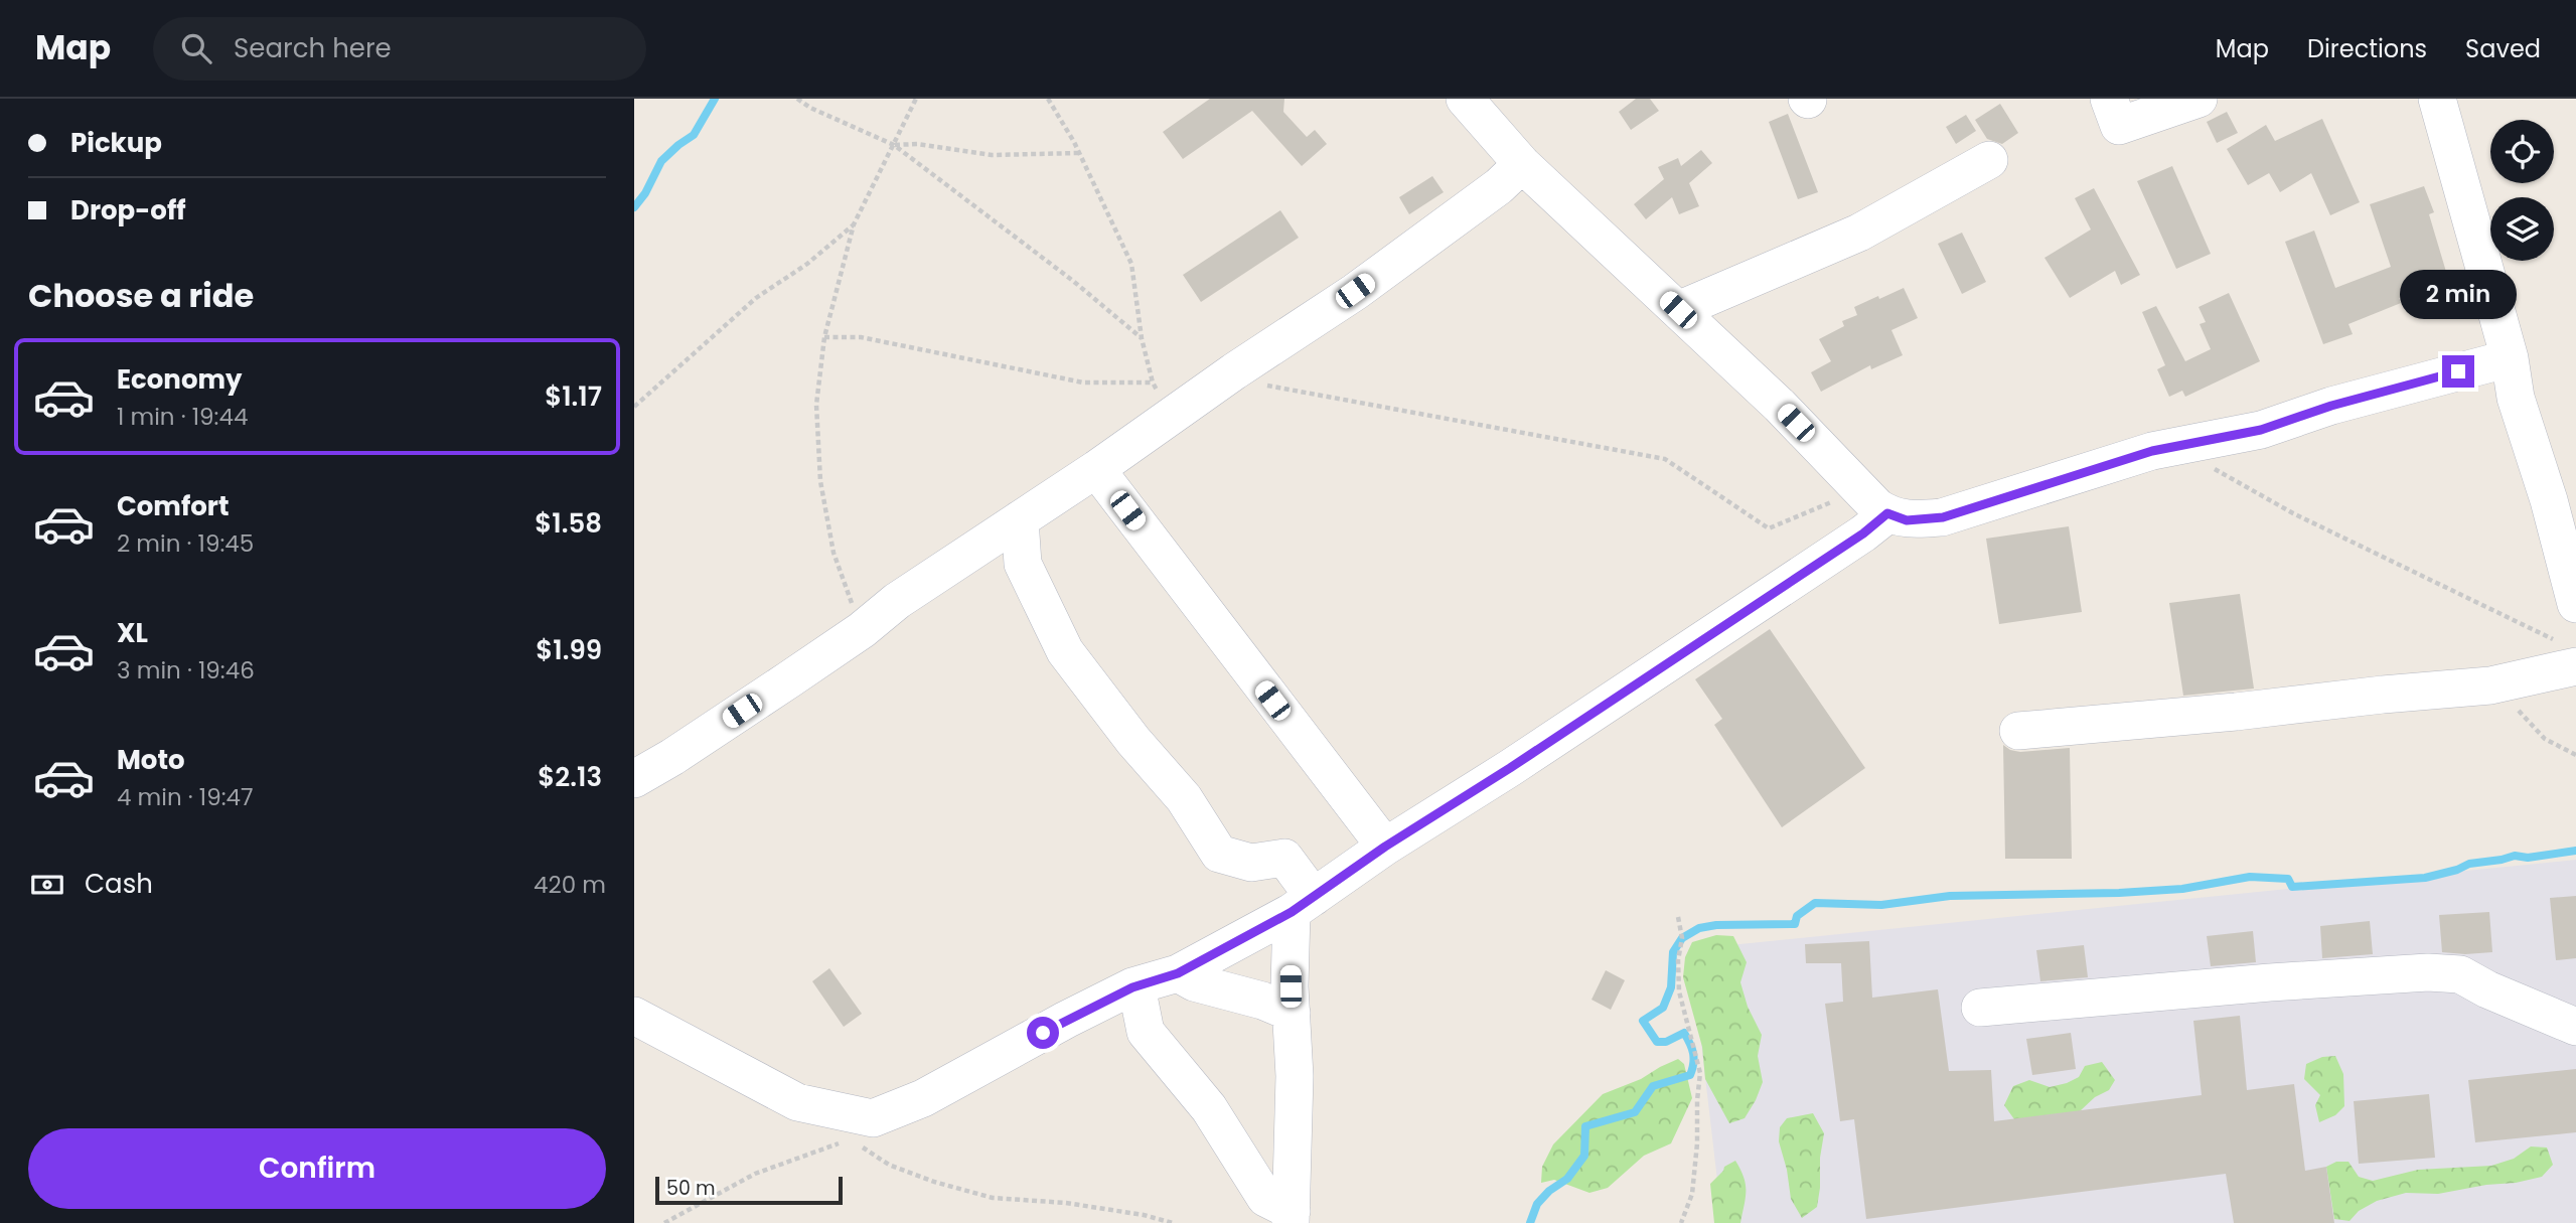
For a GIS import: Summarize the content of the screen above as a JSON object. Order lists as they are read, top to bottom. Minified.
{"scale_bar":"50 m","page":{"header":"Map","search":"Search here","nav":["Map","Directions","Saved"],"banner":["Pickup","Drop-off"],"heading":"Choose a ride","bubble":"2 min","list":[{"name":"Economy","note":"1 min · 19:44","value":"$1.17"},{"name":"Comfort","note":"2 min · 19:45","value":"$1.58"},{"name":"XL","note":"3 min · 19:46","value":"$1.99"},{"name":"Moto","note":"4 min · 19:47","value":"$2.13"}],"pay":["Cash","420 m"],"buttons":"Confirm","scale":"50 m"}}
